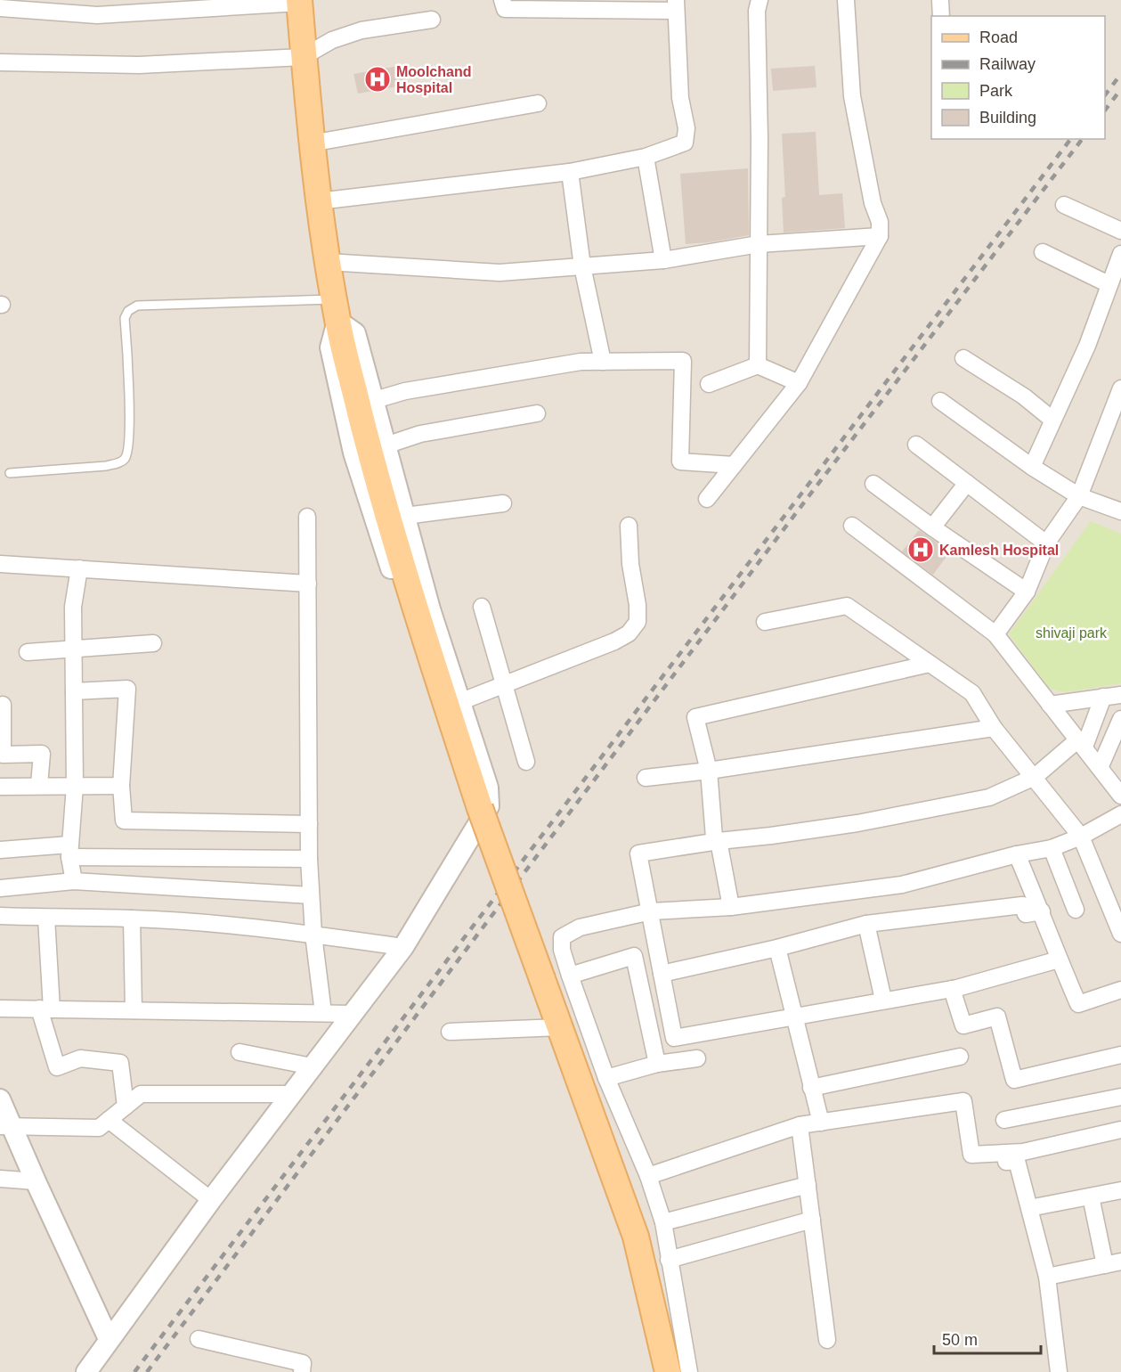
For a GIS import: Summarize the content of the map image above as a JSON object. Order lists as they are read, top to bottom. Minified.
{"parks":["shivaji park"],"places":{"hospital":["Moolchand Hospital","Kamlesh Hospital"]},"legend":["Road","Railway","Park","Building"],"scale_bar":"50 m"}
